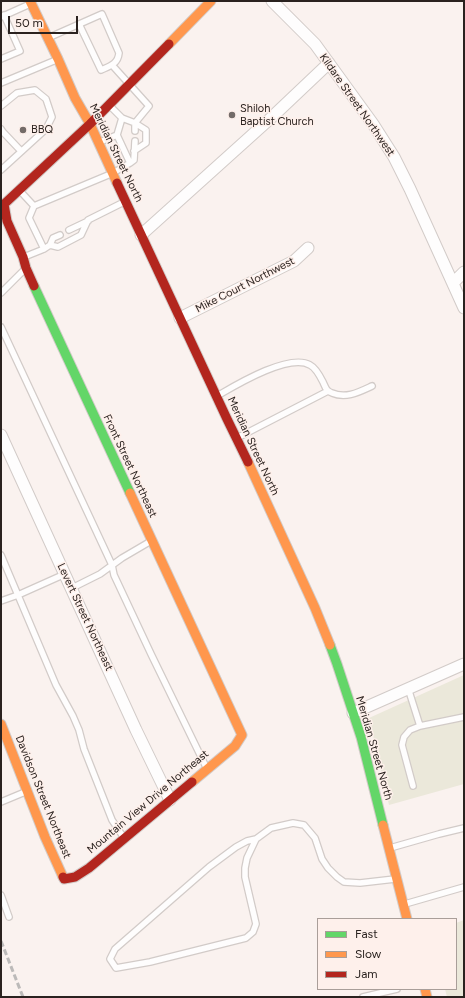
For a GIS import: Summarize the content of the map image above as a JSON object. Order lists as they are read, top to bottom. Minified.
{"streets":{"street":["Kildare Street Northwest","Meridian Street North","Mike Court Northwest","Front Street Northeast","Levert Street Northeast","Davidson Street Northeast","Mountain View Drive Northeast"]},"crossings":[["Meridian Street North","Mike Court Northwest"],["Front Street Northeast","Mountain View Drive Northeast"],["Levert Street Northeast","Mountain View Drive Northeast"],["Davidson Street Northeast","Mountain View Drive Northeast"]],"places":["Shiloh Baptist Church","BBQ"],"legend":["Fast","Slow","Jam"],"scale_bar":"50 m"}
